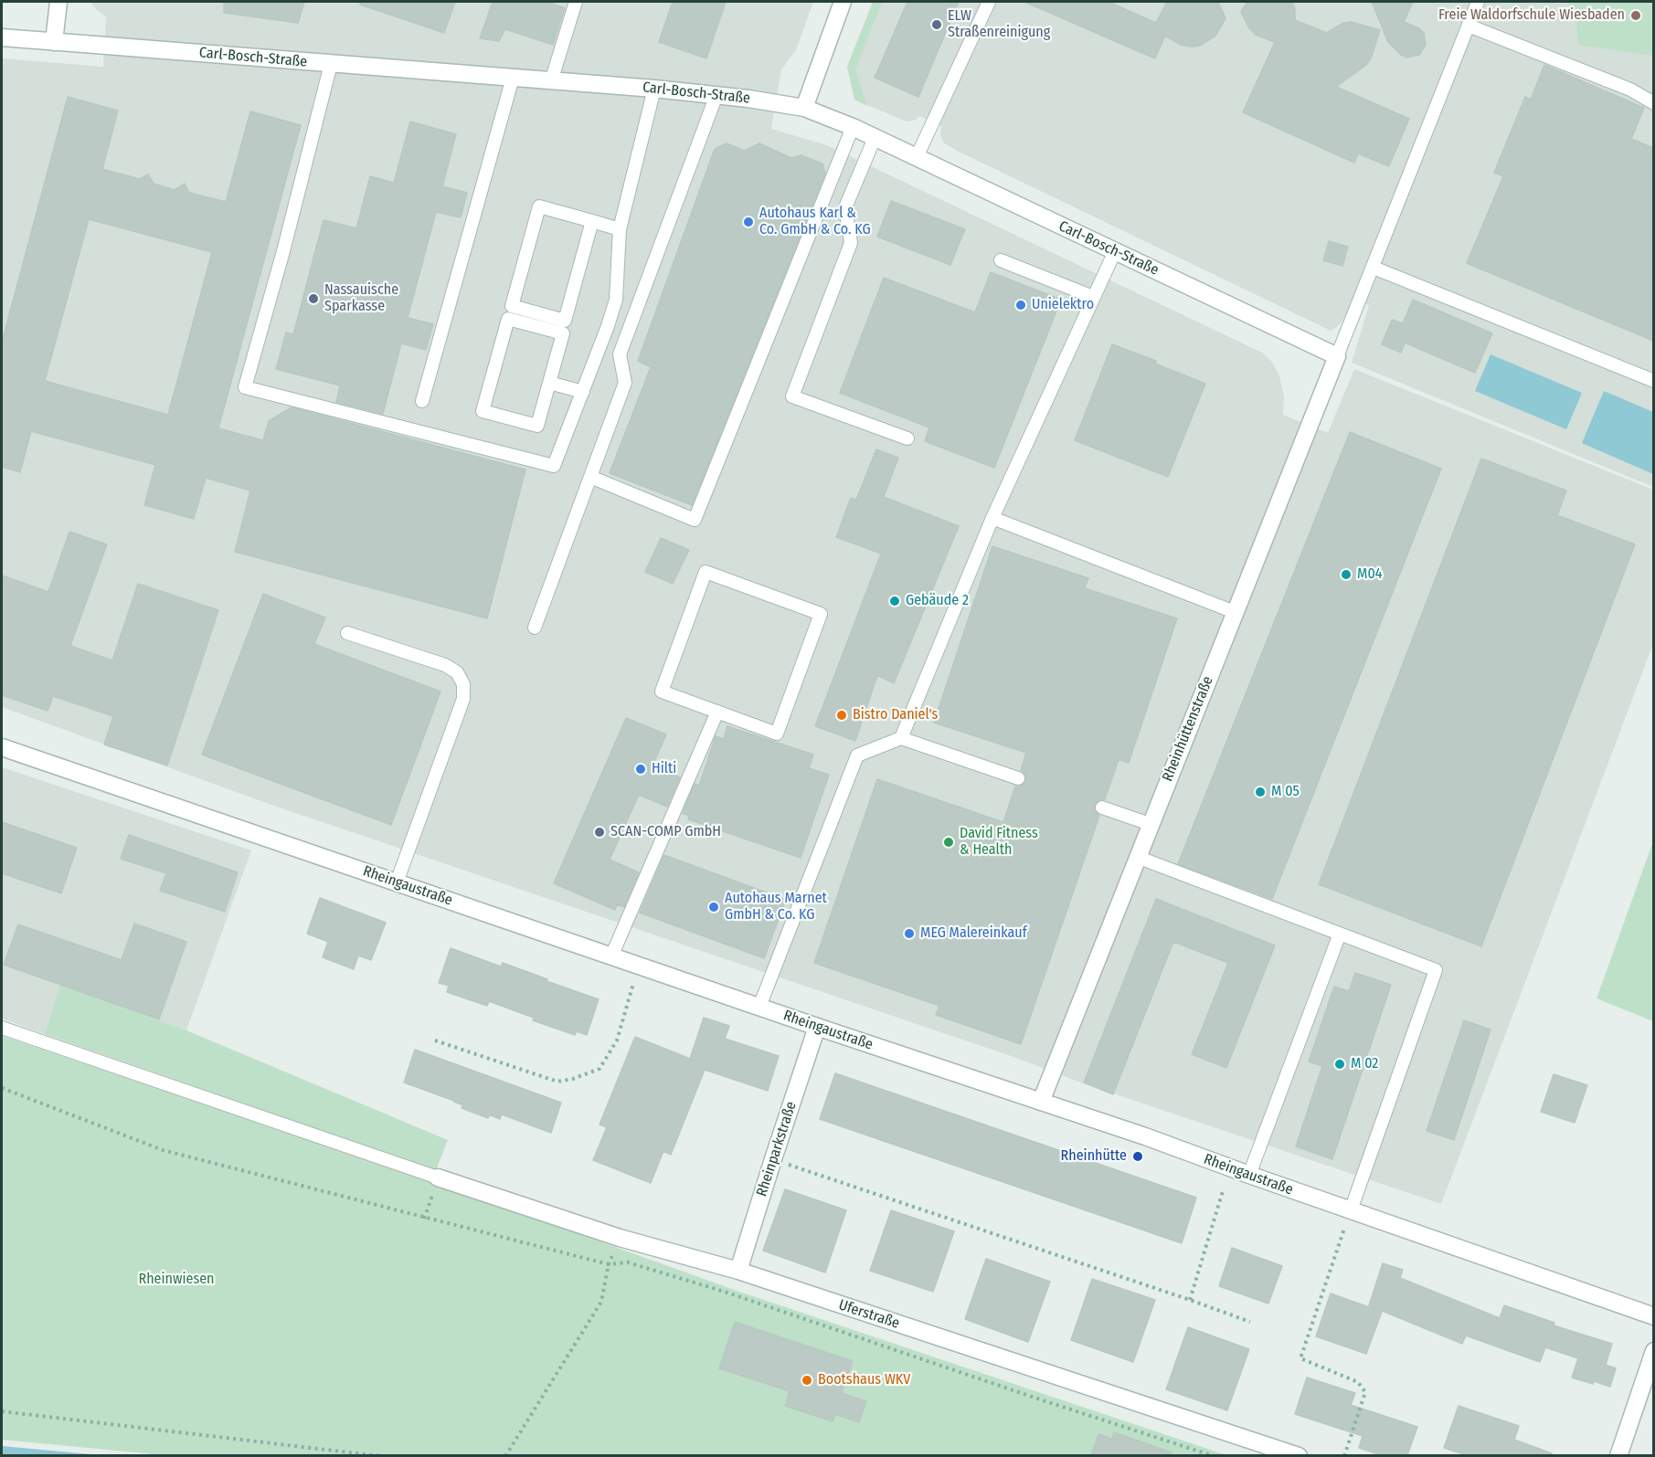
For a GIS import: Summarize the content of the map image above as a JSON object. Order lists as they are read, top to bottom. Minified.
{"streets":{"street":["Carl-Bosch-Straße","Rheinhüttenstraße","Rheingaustraße","Rheinparkstraße","Uferstraße"]},"crossings":[["Carl-Bosch-Straße","Rheinhüttenstraße"],["Rheinhüttenstraße","Rheingaustraße"],["Rheingaustraße","Rheinparkstraße"],["Rheinparkstraße","Uferstraße"]],"parks":["Rheinwiesen"],"places":["Freie Waldorfschule Wiesbaden","ELW Straßenreinigung","Autohaus Karl & Co. GmbH & Co. KG","Nassauische Sparkasse","Unielektro","M04","Gebäude 2","Bistro Daniel's","Hilti","M 05","SCAN-COMP GmbH","David Fitness & Health","Autohaus Marnet GmbH & Co. KG","MEG Malereinkauf","M 02","Rheinhütte","Bootshaus WKV"]}
